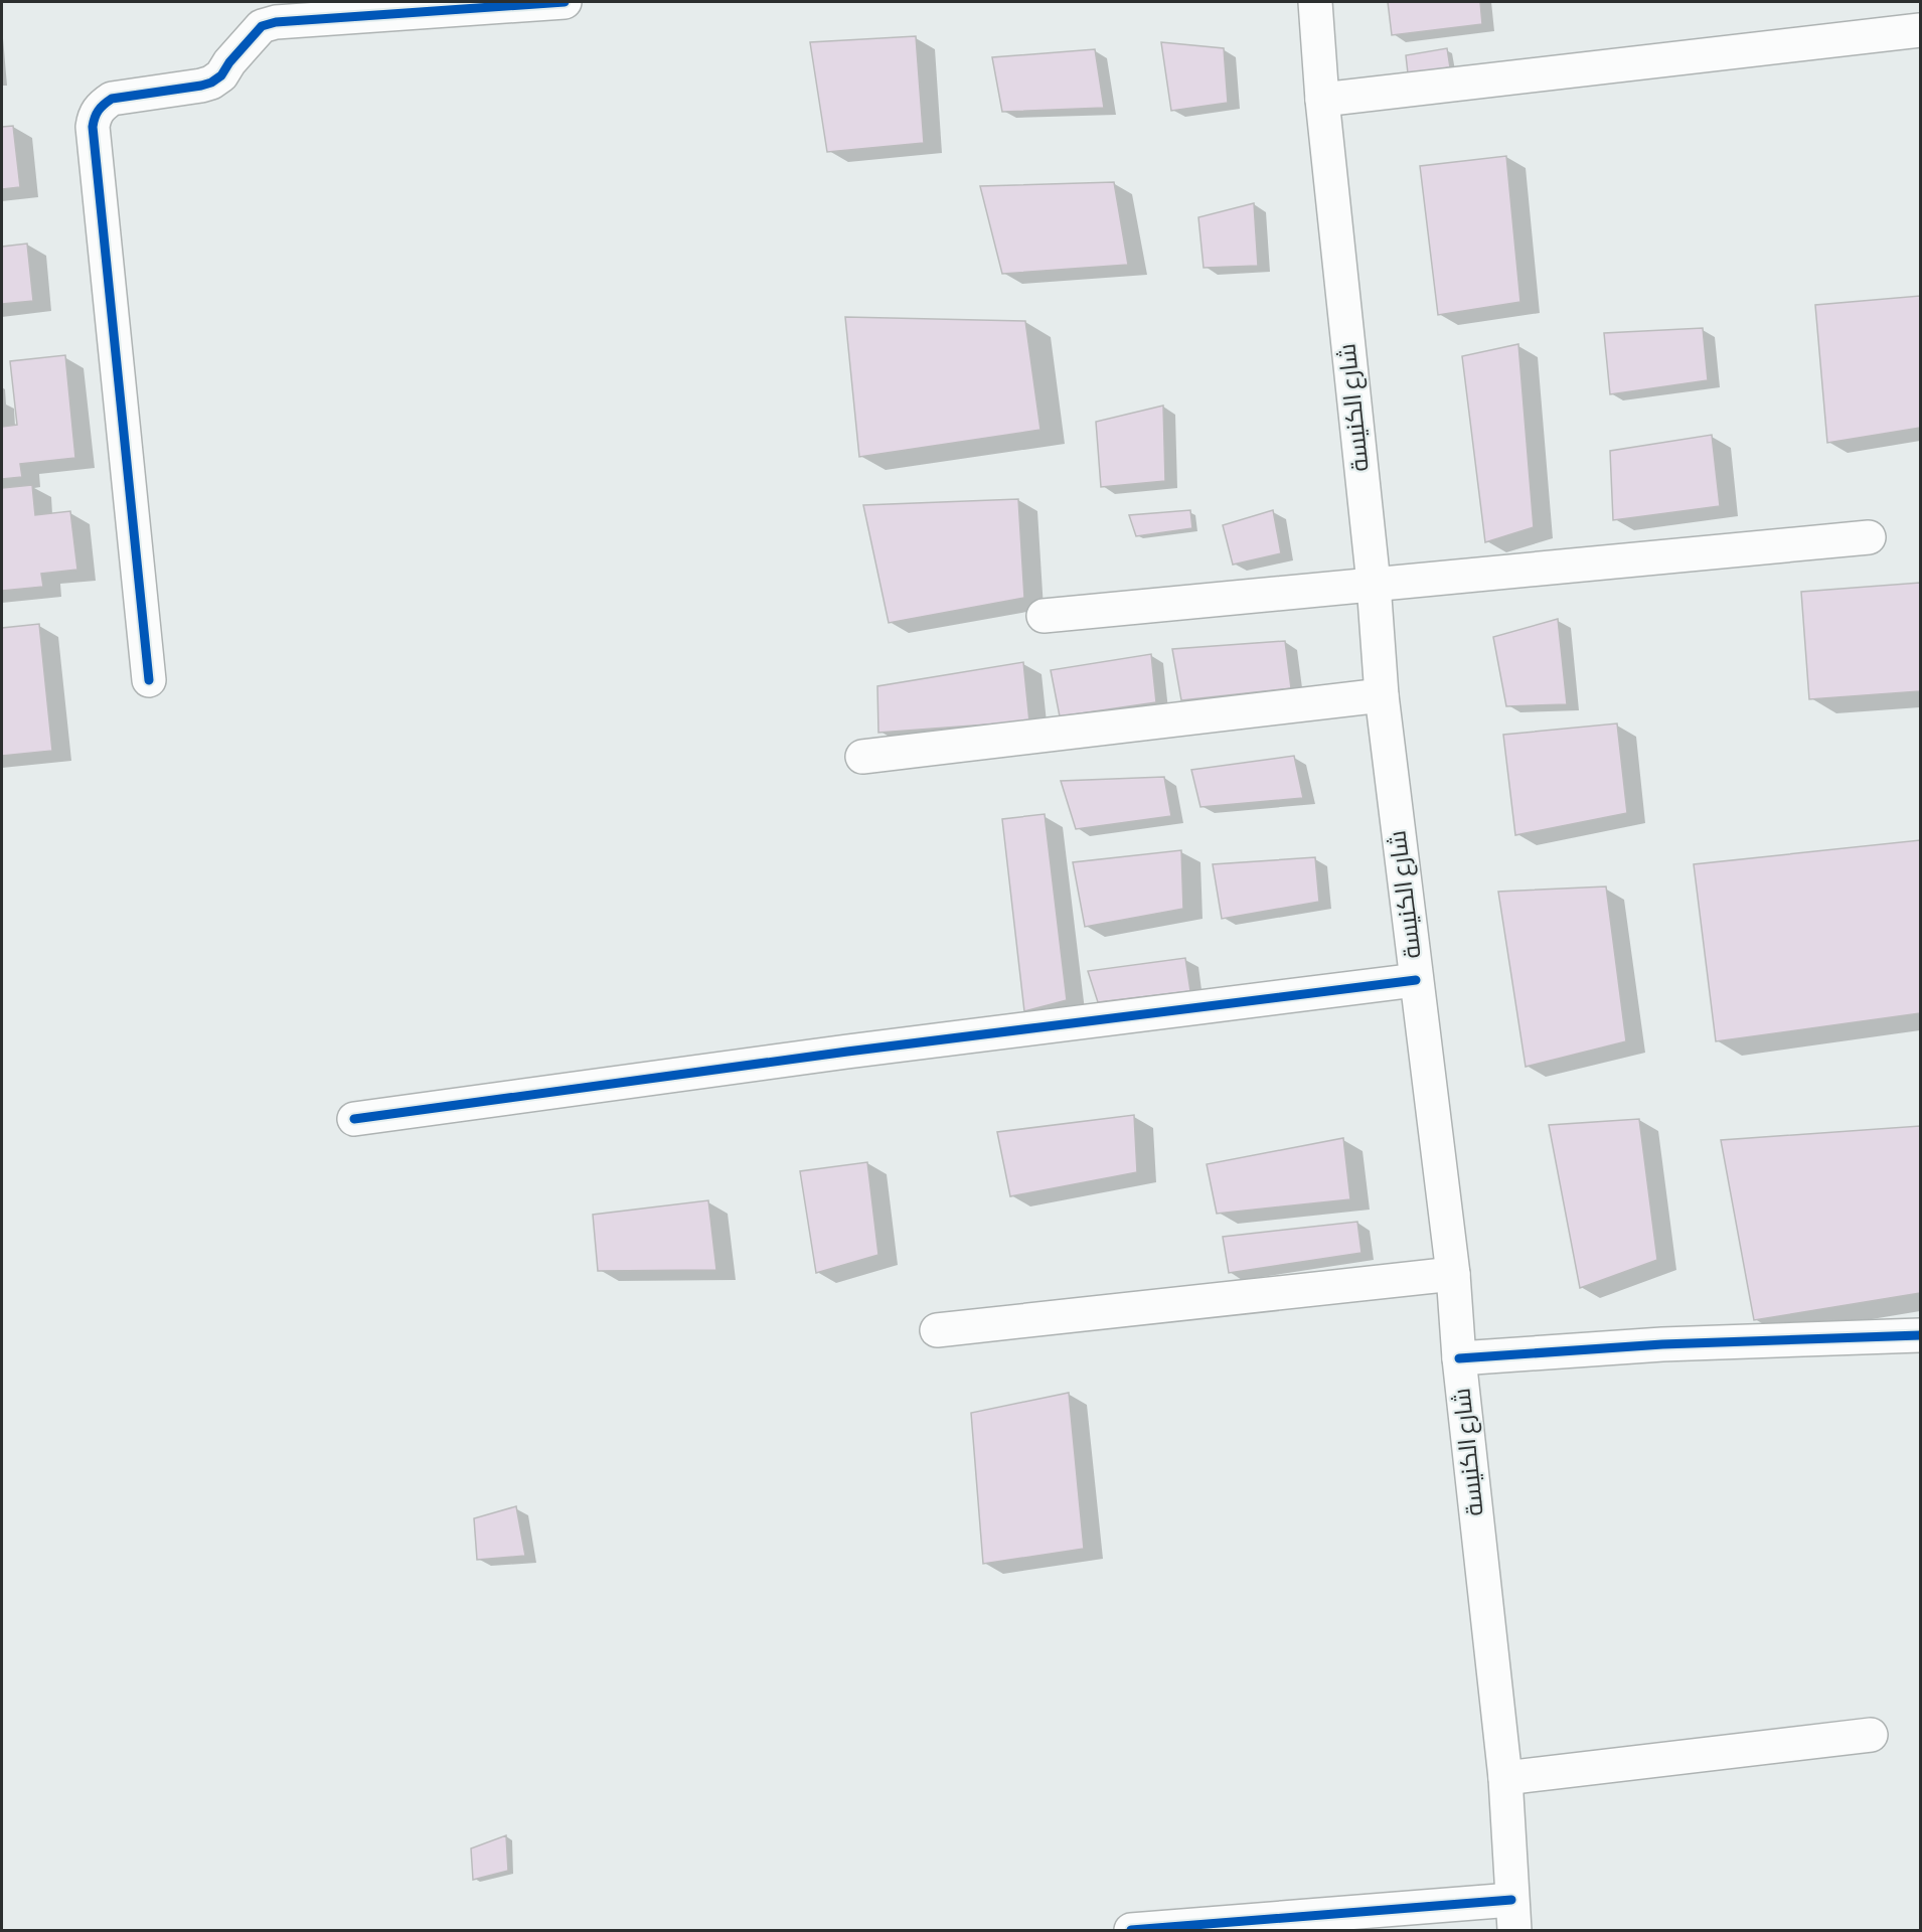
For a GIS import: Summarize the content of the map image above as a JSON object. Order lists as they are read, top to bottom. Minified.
{"streets":{"street":["شارع الكنيسة"]}}
